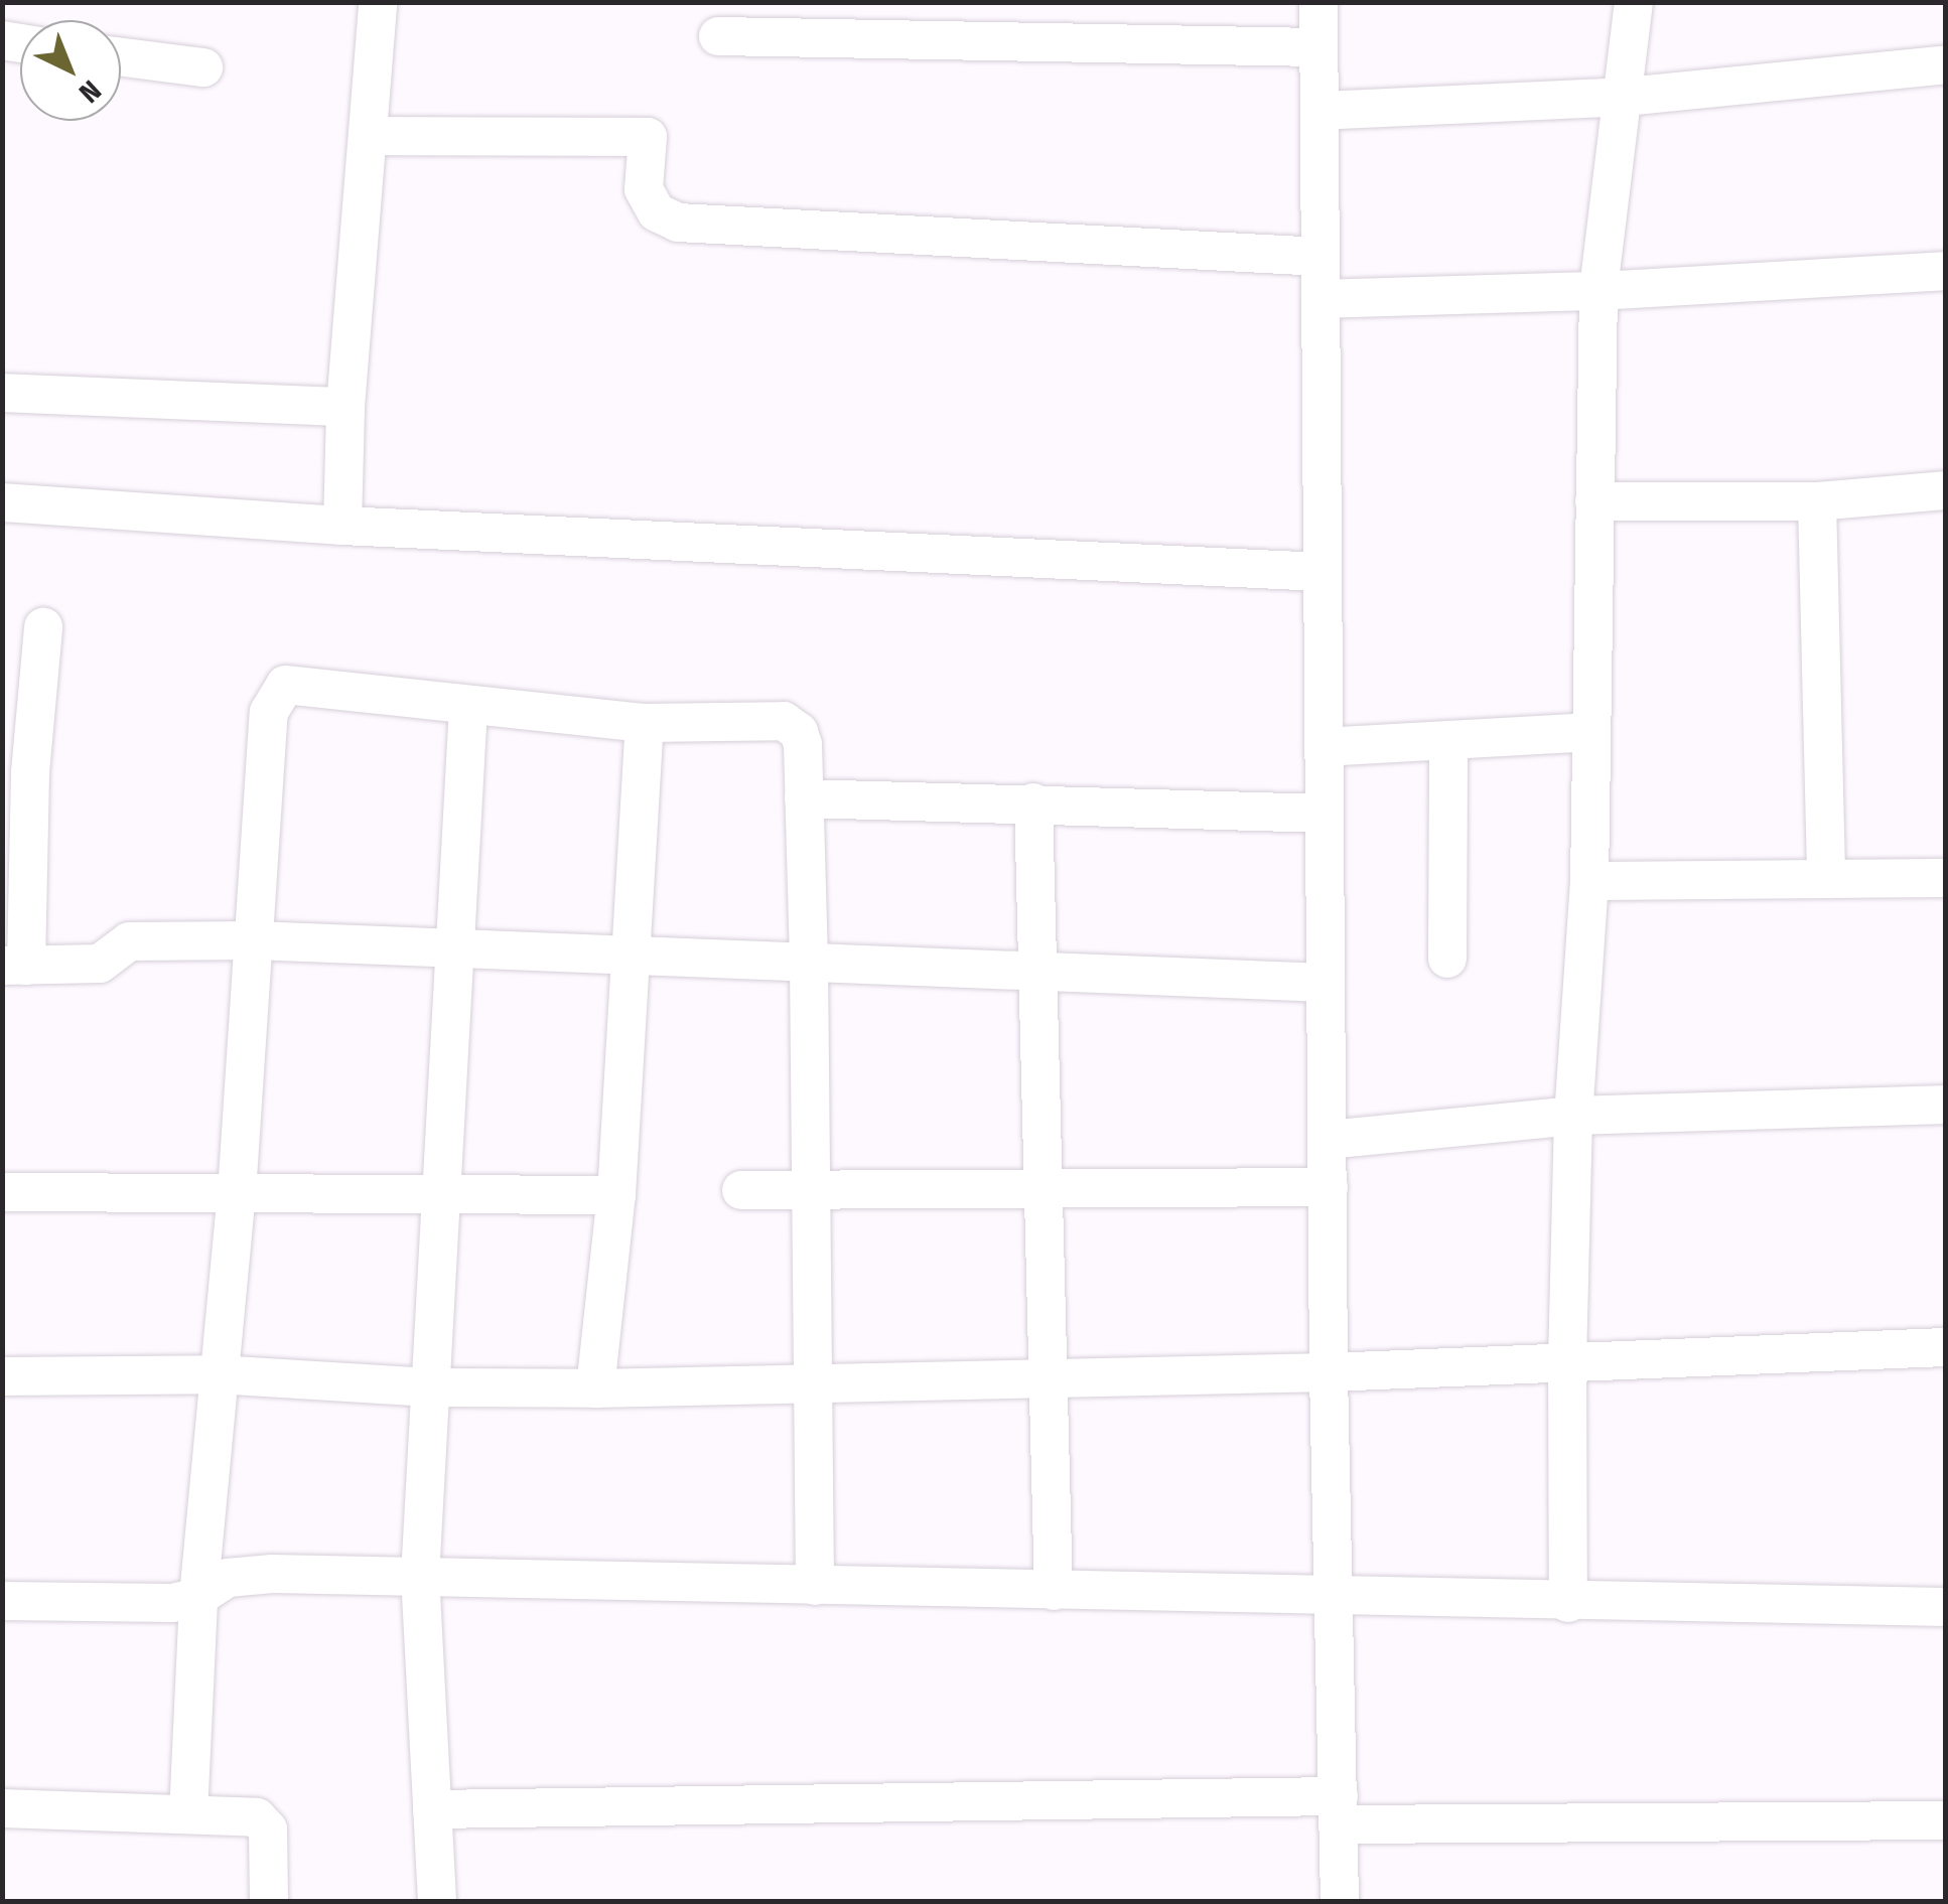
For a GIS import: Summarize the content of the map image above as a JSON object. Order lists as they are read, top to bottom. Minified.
{"north":"bottom right"}
